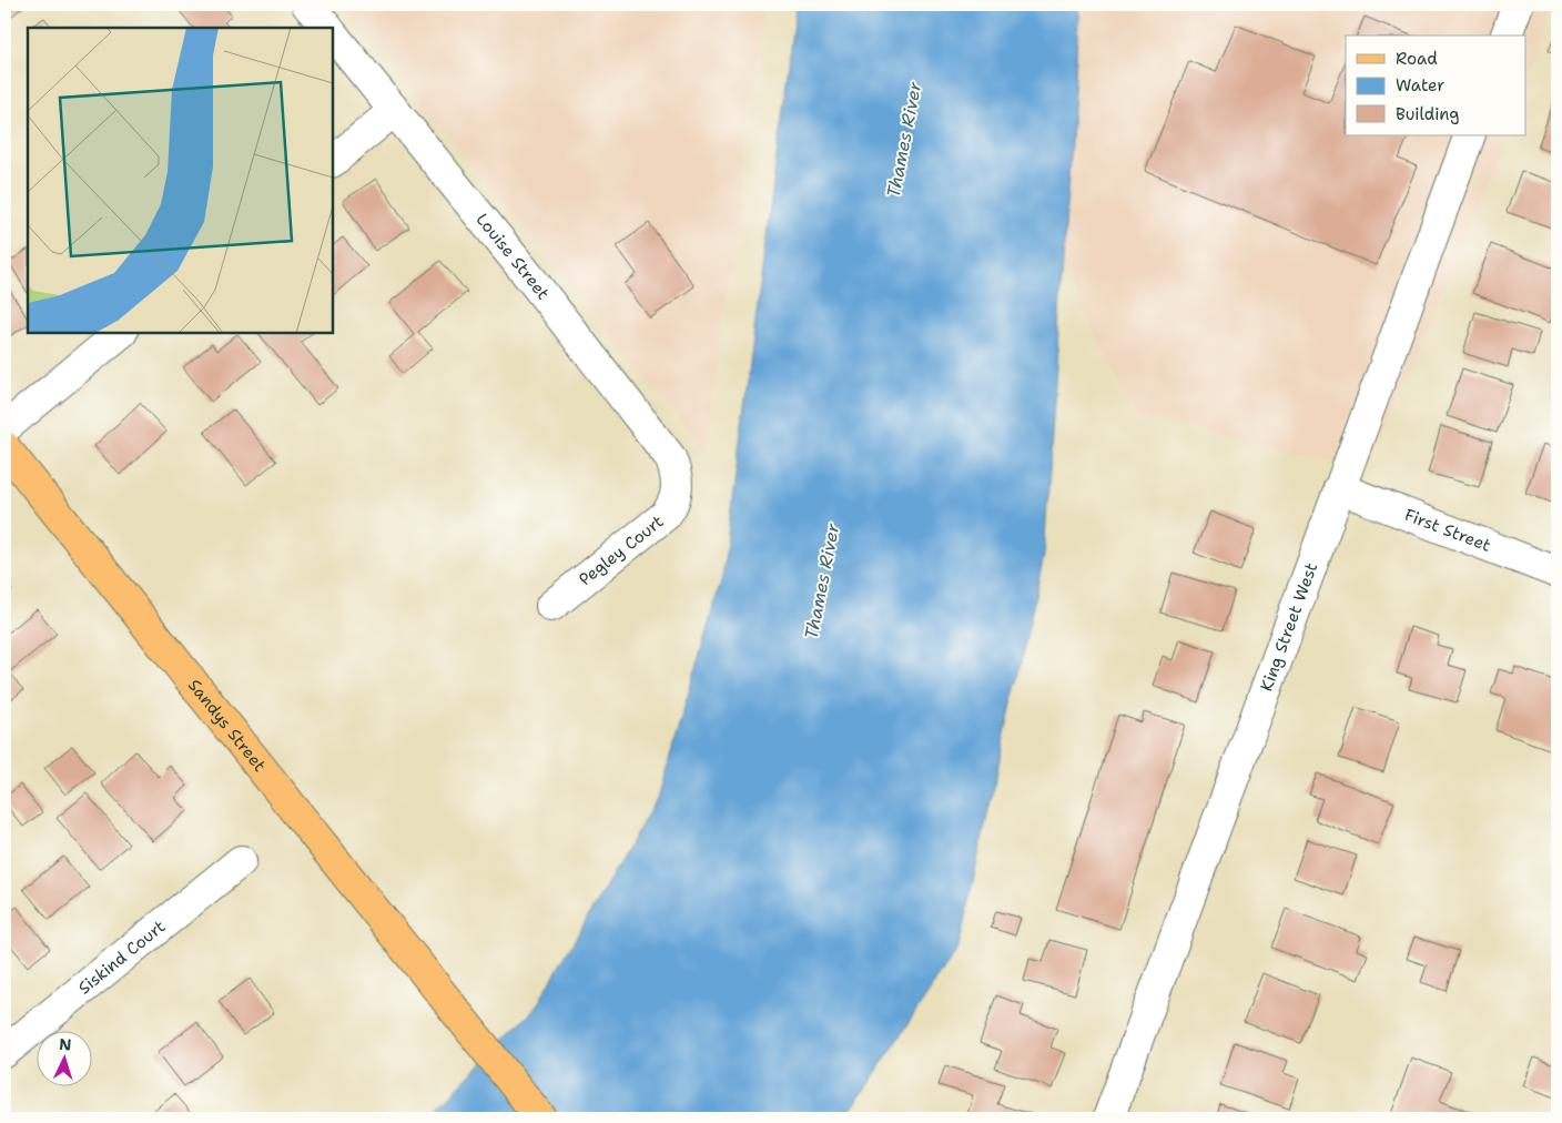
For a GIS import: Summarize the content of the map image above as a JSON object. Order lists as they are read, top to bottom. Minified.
{"streets":{"main road":["Sandys Street"],"street":["Louise Street","First Street","Pegley Court","King Street West","Siskind Court"]},"crossings":[["Louise Street","Pegley Court"],["First Street","King Street West"]],"water":["Thames River"],"legend":["Road","Water","Building"],"north":"top"}
